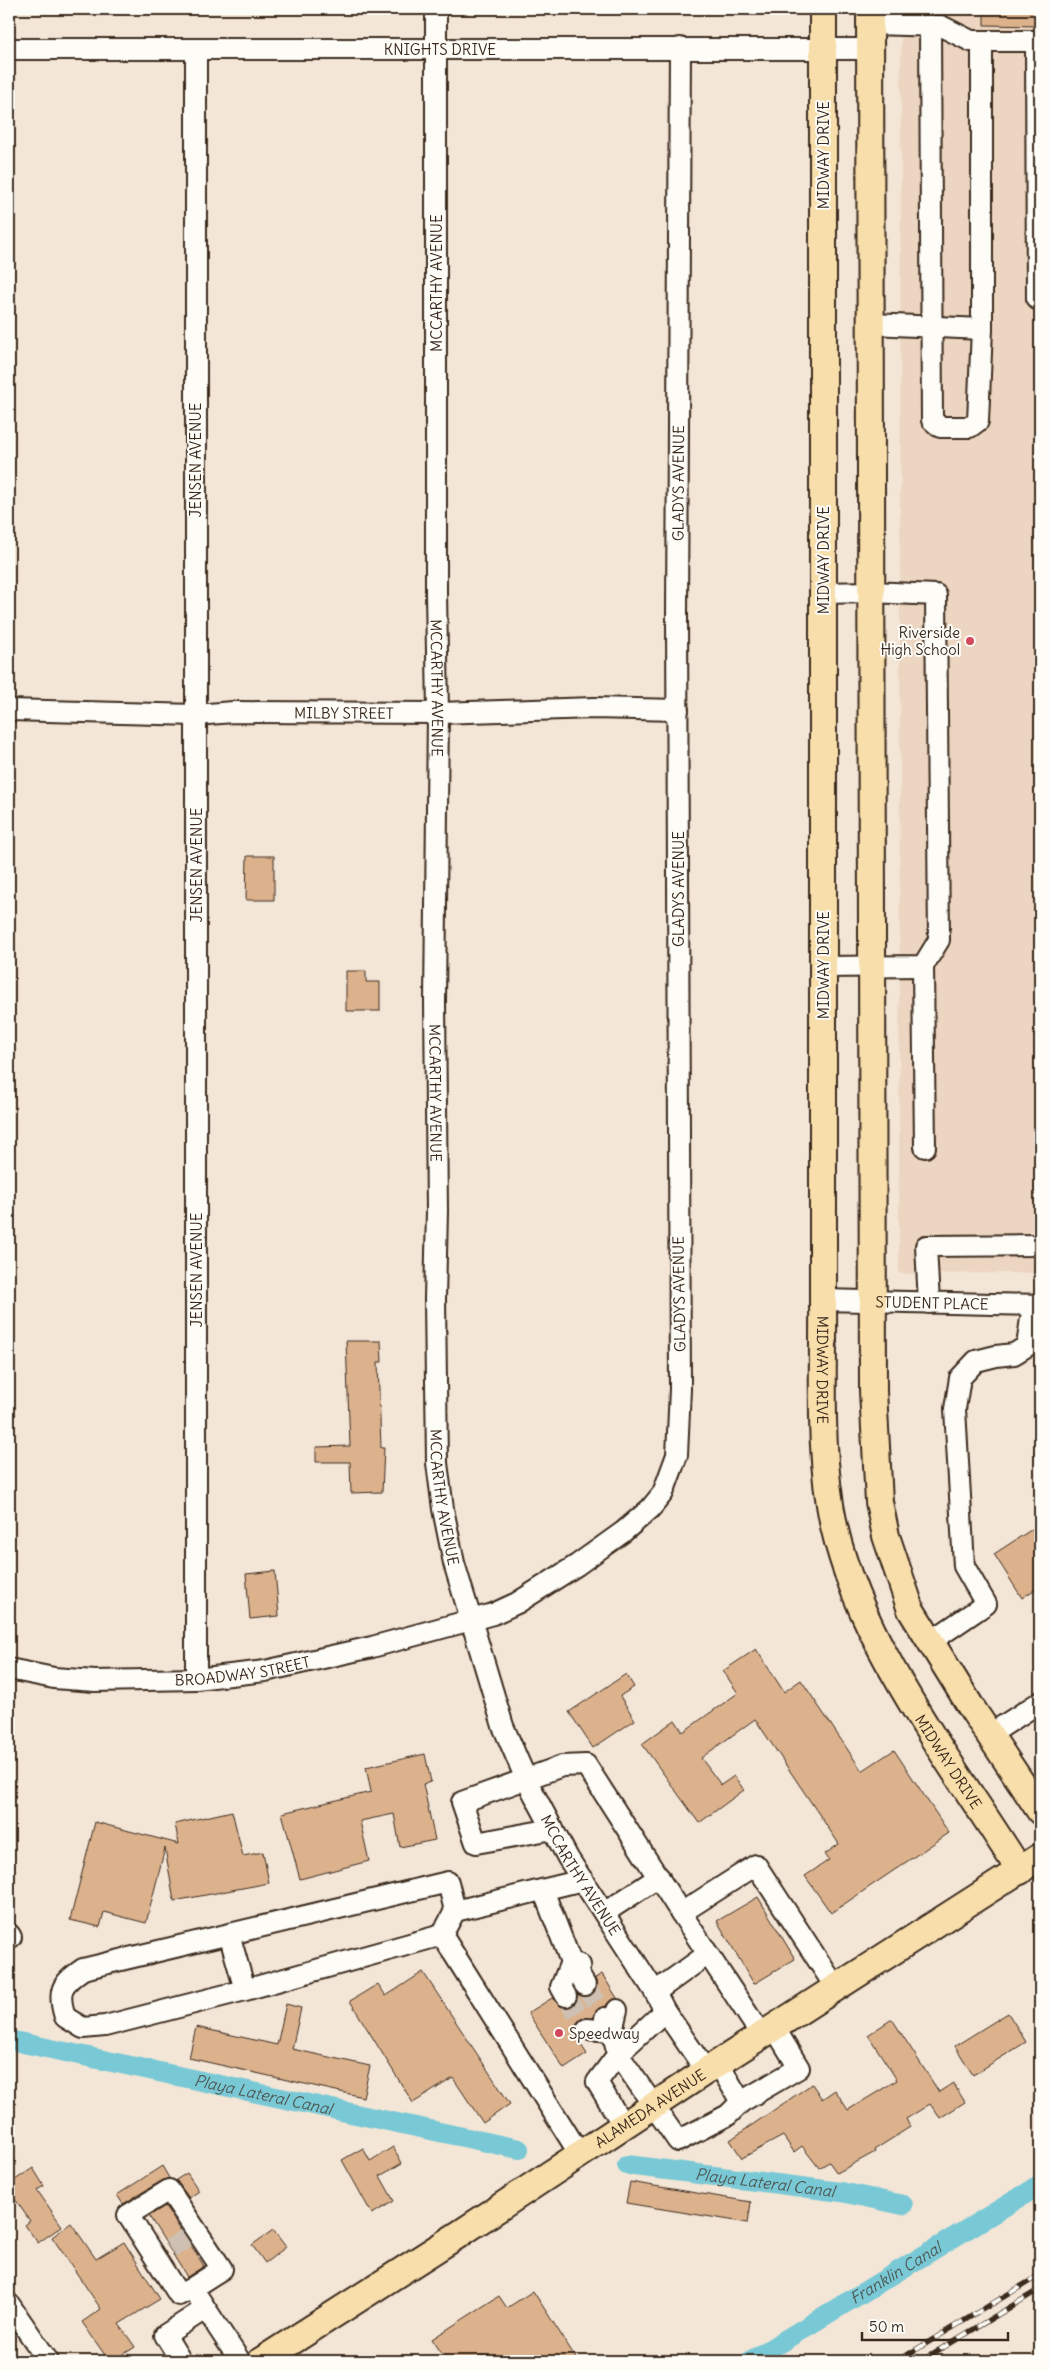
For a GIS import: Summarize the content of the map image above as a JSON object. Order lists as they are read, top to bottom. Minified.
{"streets":{"main road":["MIDWAY DRIVE","ALAMEDA AVENUE"],"street":["KNIGHTS DRIVE","MCCARTHY AVENUE","JENSEN AVENUE","GLADYS AVENUE","MILBY STREET","STUDENT PLACE","BROADWAY STREET"]},"crossings":[["KNIGHTS DRIVE","MIDWAY DRIVE"],["KNIGHTS DRIVE","MCCARTHY AVENUE"],["KNIGHTS DRIVE","JENSEN AVENUE"],["KNIGHTS DRIVE","GLADYS AVENUE"],["MIDWAY DRIVE","STUDENT PLACE"],["MIDWAY DRIVE","ALAMEDA AVENUE"],["MCCARTHY AVENUE","GLADYS AVENUE"],["MCCARTHY AVENUE","MILBY STREET"],["MCCARTHY AVENUE","BROADWAY STREET"],["MCCARTHY AVENUE","ALAMEDA AVENUE"],["JENSEN AVENUE","MILBY STREET"],["JENSEN AVENUE","BROADWAY STREET"],["GLADYS AVENUE","MILBY STREET"],["GLADYS AVENUE","BROADWAY STREET"]],"water":["Playa Lateral Canal","Franklin Canal"],"places":["Riverside High School","Speedway"],"scale_bar":"50 m"}
